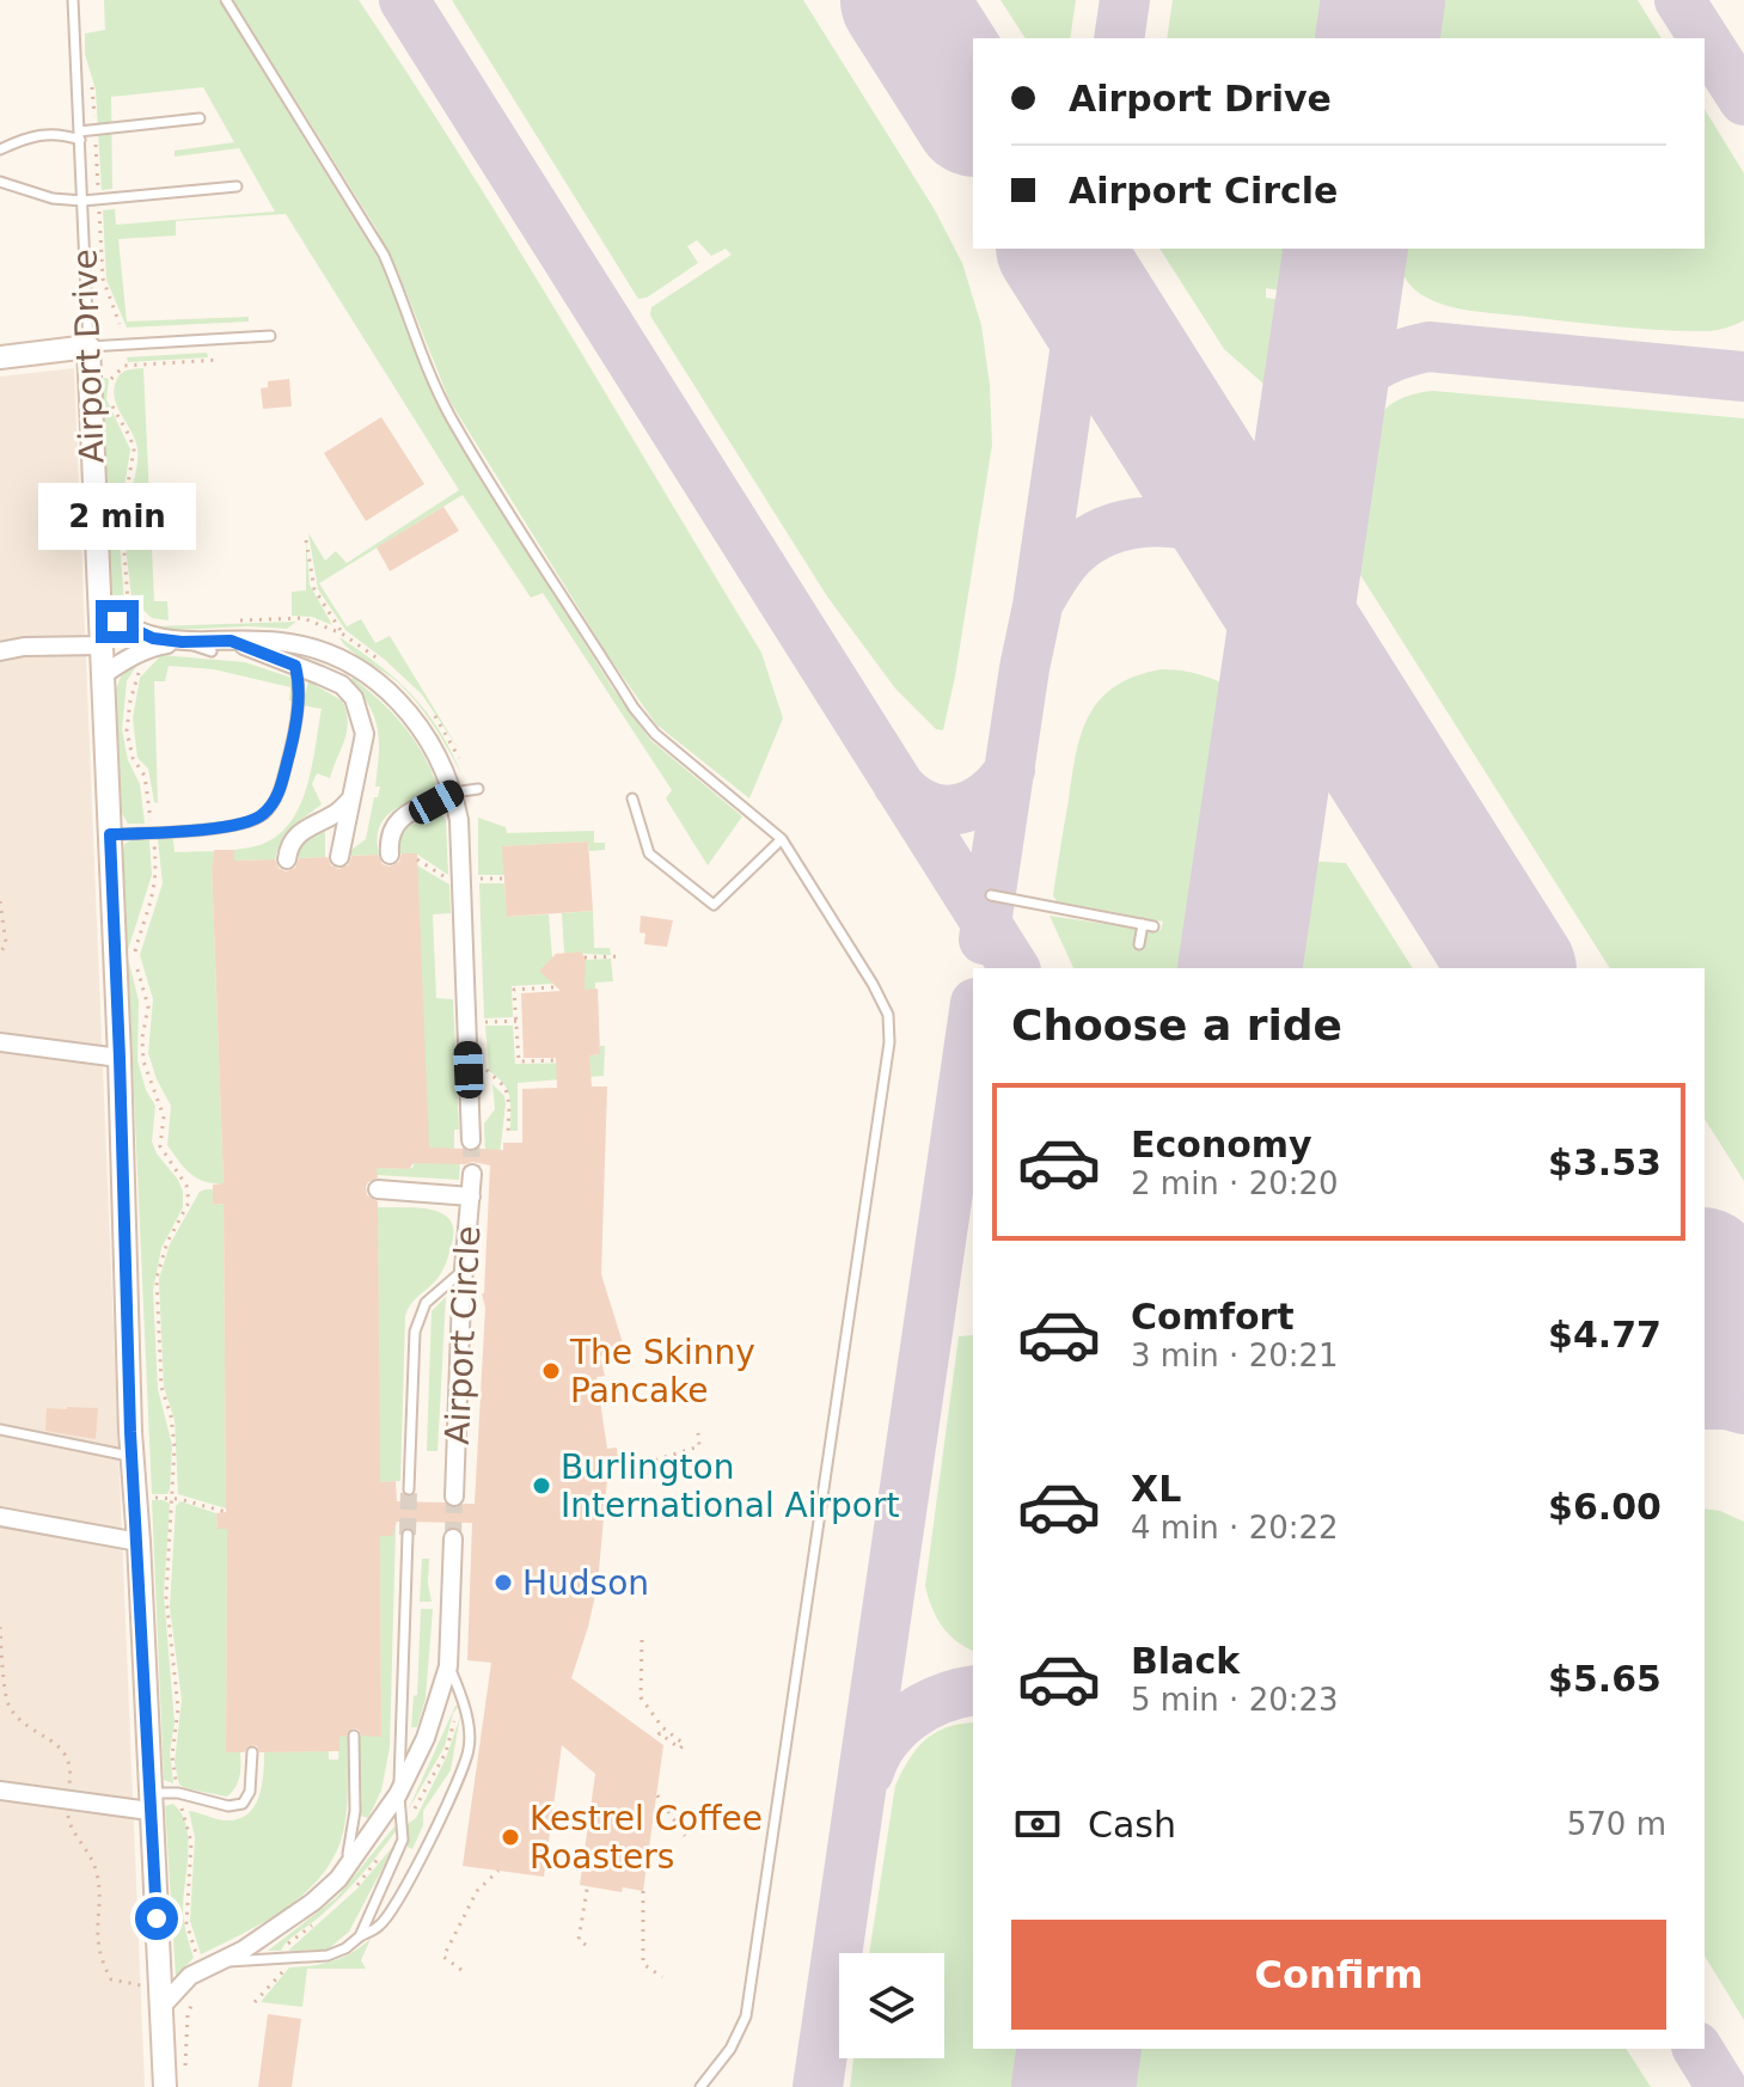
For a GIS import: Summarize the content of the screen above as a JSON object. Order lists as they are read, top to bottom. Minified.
{"streets":{"main road":["Airport Drive"],"street":["Airport Circle"]},"places":["The Skinny Pancake","Burlington International Airport","Hudson","Kestrel Coffee Roasters"],"page":{"banner":["Airport Drive","Airport Circle"],"bubble":"2 min","heading":"Choose a ride","list":[{"name":"Economy","note":"2 min · 20:20","value":"$3.53"},{"name":"Comfort","note":"3 min · 20:21","value":"$4.77"},{"name":"XL","note":"4 min · 20:22","value":"$6.00"},{"name":"Black","note":"5 min · 20:23","value":"$5.65"}],"pay":["Cash","570 m"],"buttons":"Confirm"}}
